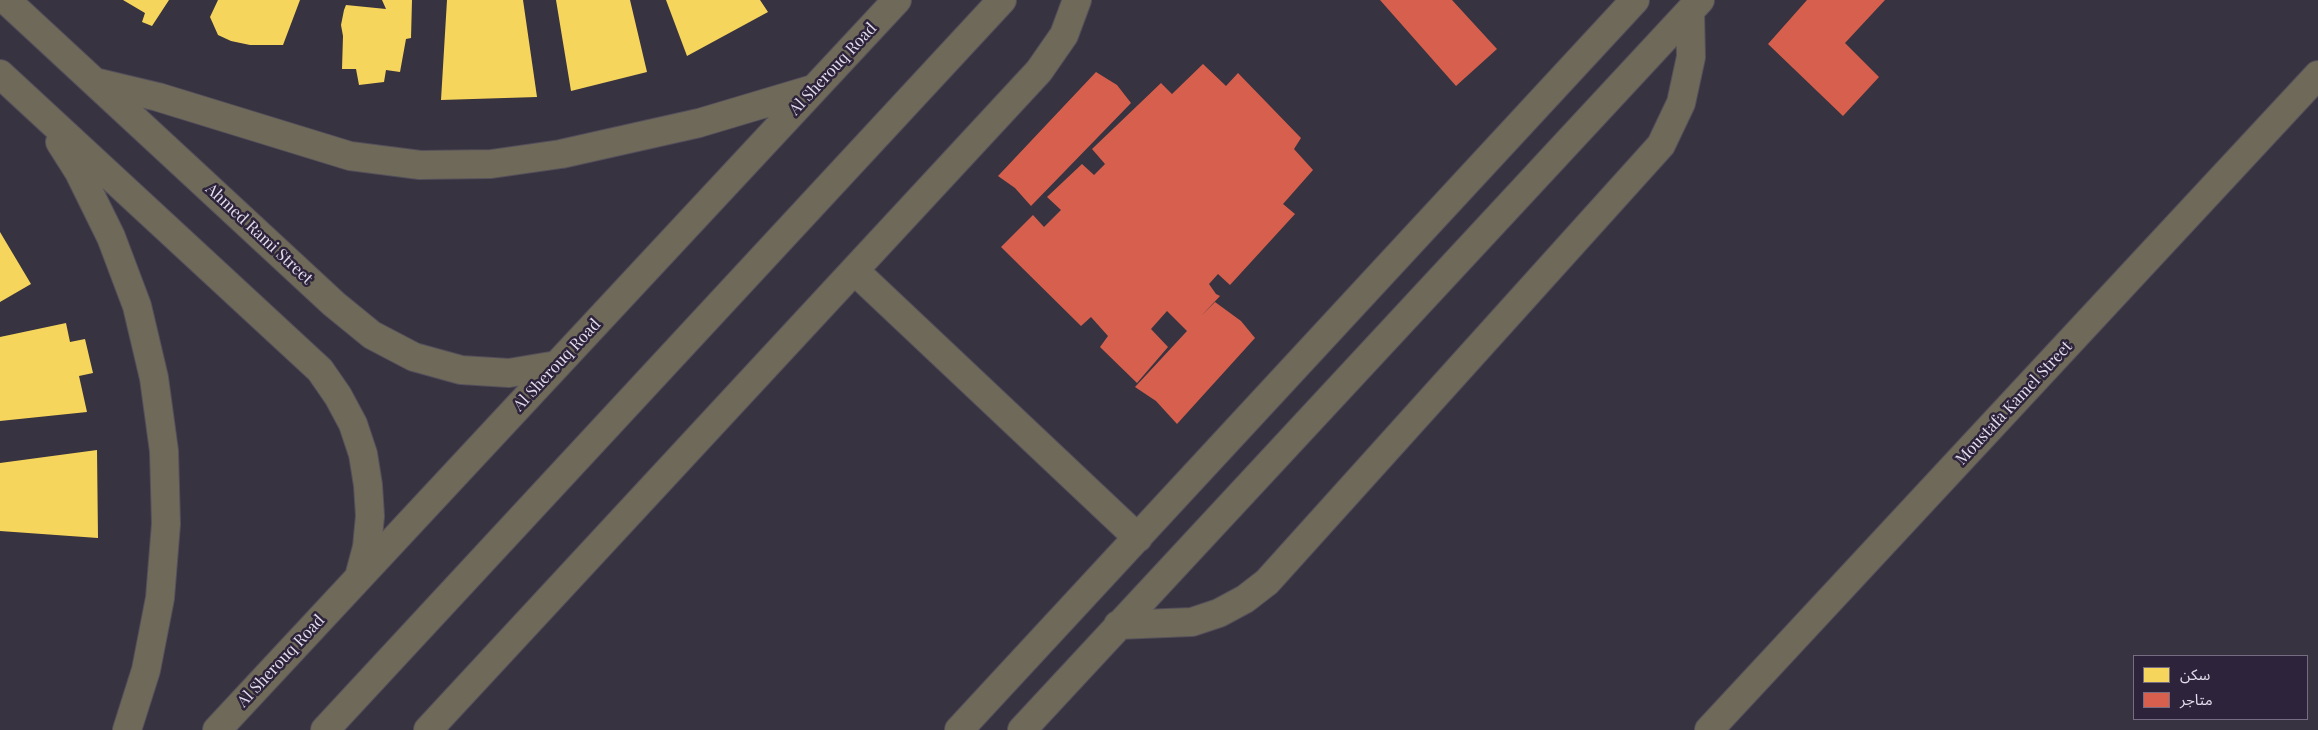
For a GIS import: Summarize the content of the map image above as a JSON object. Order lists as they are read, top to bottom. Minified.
{"streets":{"street":["Al Sherouq Road","Ahmed Rami Street","Moustafa Kamel Street"]},"crossings":[["Al Sherouq Road","Ahmed Rami Street"]],"legend":["سكن","متاجر"]}
